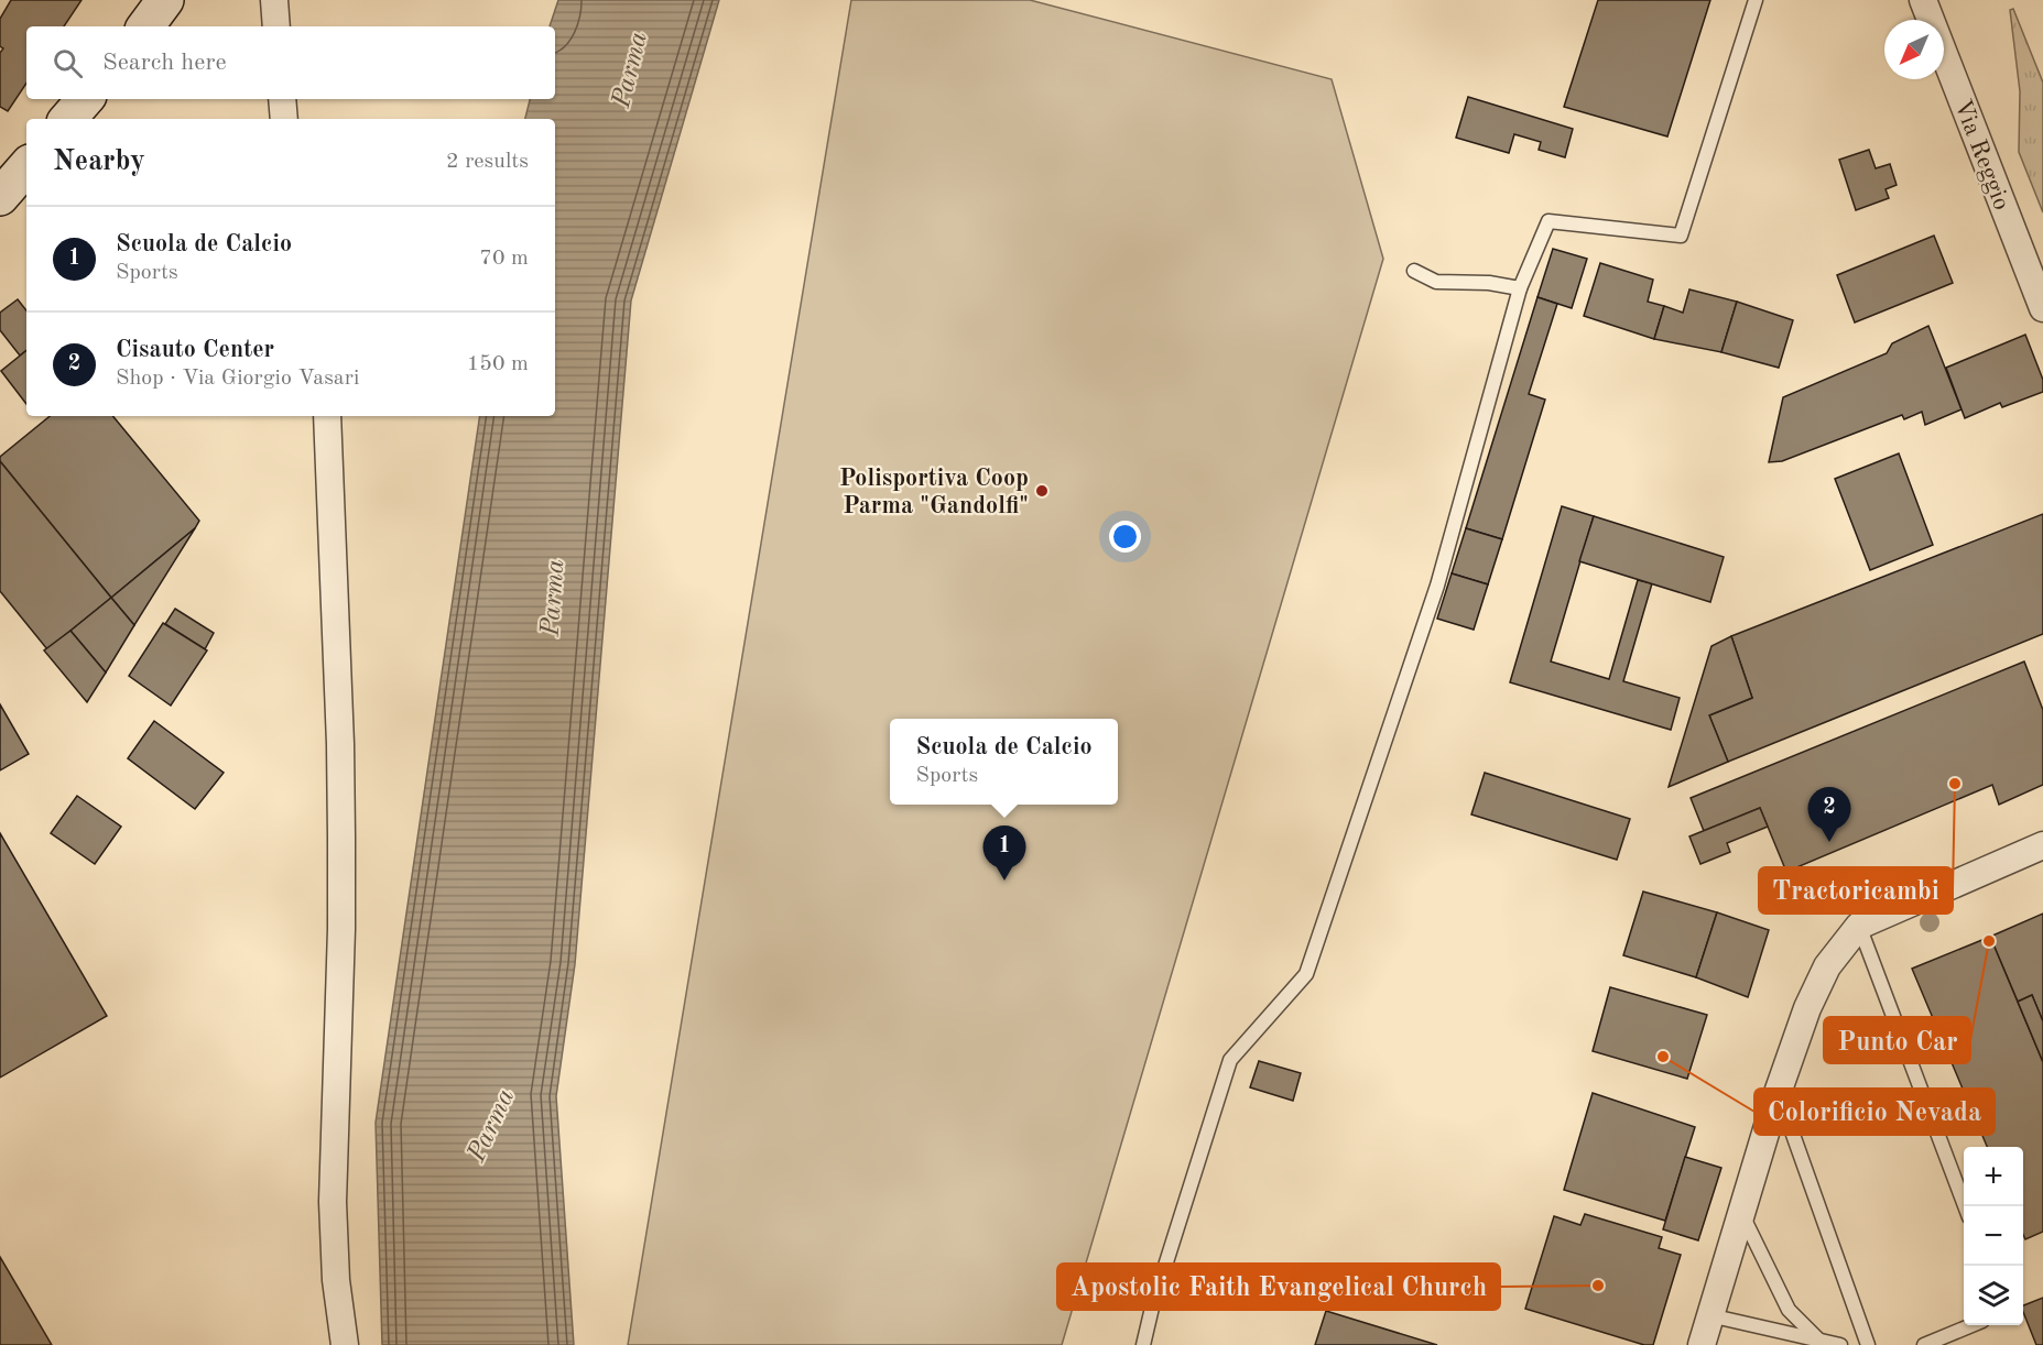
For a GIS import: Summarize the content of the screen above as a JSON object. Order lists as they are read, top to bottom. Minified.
{"streets":{"street":["Via Reggio"]},"water":["Parma"],"places":["Polisportiva Coop Parma \"Gandolfi\"","Tractoricambi","Punto Car","Colorificio Nevada","Apostolic Faith Evangelical Church"],"north":"bottom left","page":{"search":"Search here","heading":["Nearby","2 results"],"list":[{"mark":"1","name":"Scuola de Calcio","note":"Sports","value":"70 m"},{"mark":"2","name":"Cisauto Center","note":"Shop · Via Giorgio Vasari","value":"150 m"}],"popup":["Scuola de Calcio","Sports"],"pins":["2","1"],"map_buttons":["+","−"]}}
